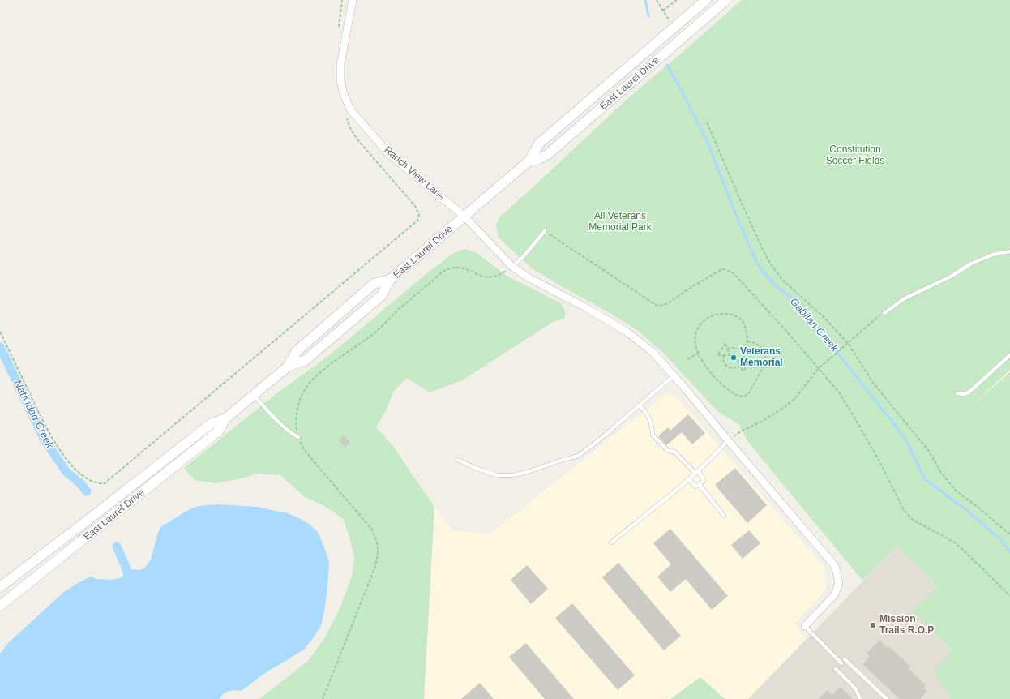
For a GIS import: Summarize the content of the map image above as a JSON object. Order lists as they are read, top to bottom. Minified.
{"streets":{"main road":["East Laurel Drive"],"street":["Ranch View Lane"]},"crossings":[["East Laurel Drive","Ranch View Lane"]],"water":["Gabilan Creek","Natividad Creek"],"parks":["Constitution Soccer Fields","All Veterans Memorial Park"],"places":["Veterans Memorial","Mission Trails R.O.P"]}
